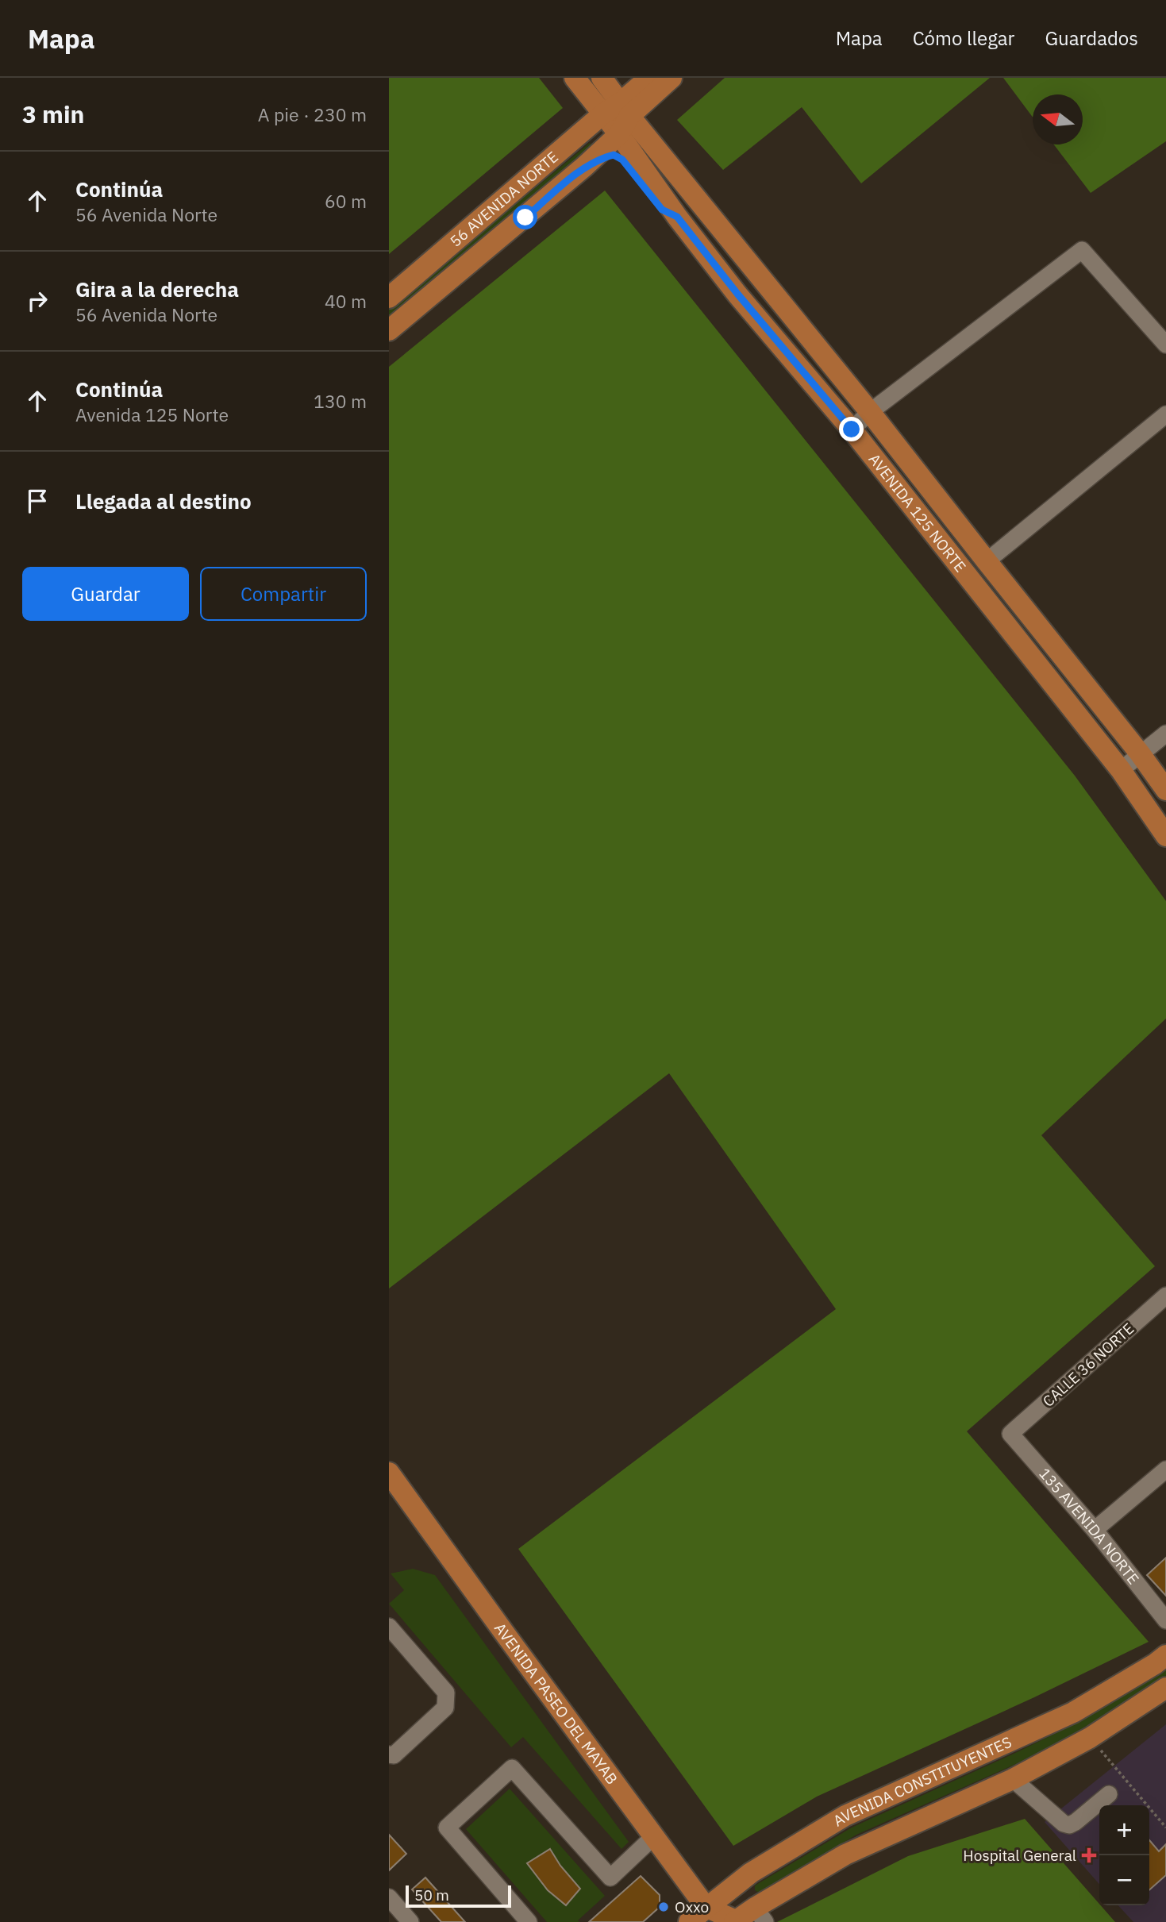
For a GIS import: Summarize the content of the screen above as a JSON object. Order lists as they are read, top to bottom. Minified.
{"streets":{"main road":["56 AVENIDA NORTE","AVENIDA 125 NORTE","AVENIDA PASEO DEL MAYAB","AVENIDA CONSTITUYENTES"],"street":["CALLE 36 NORTE","135 AVENIDA NORTE"]},"crossings":[["56 AVENIDA NORTE","AVENIDA 125 NORTE"],["CALLE 36 NORTE","135 AVENIDA NORTE"],["AVENIDA PASEO DEL MAYAB","AVENIDA CONSTITUYENTES"]],"places":{"health":["Hospital General"],"other":["Oxxo"]},"scale_bar":"50 m","north":"left","page":{"header":"Mapa","nav":["Mapa","Cómo llegar","Guardados"],"heading":["3 min","A pie · 230 m"],"list":[["Continúa","56 Avenida Norte","60 m"],["Gira a la derecha","56 Avenida Norte","40 m"],["Continúa","Avenida 125 Norte","130 m"],"Llegada al destino"],"buttons":["Guardar","Compartir"],"map_buttons":["+","−"],"scale":"50 m"}}
